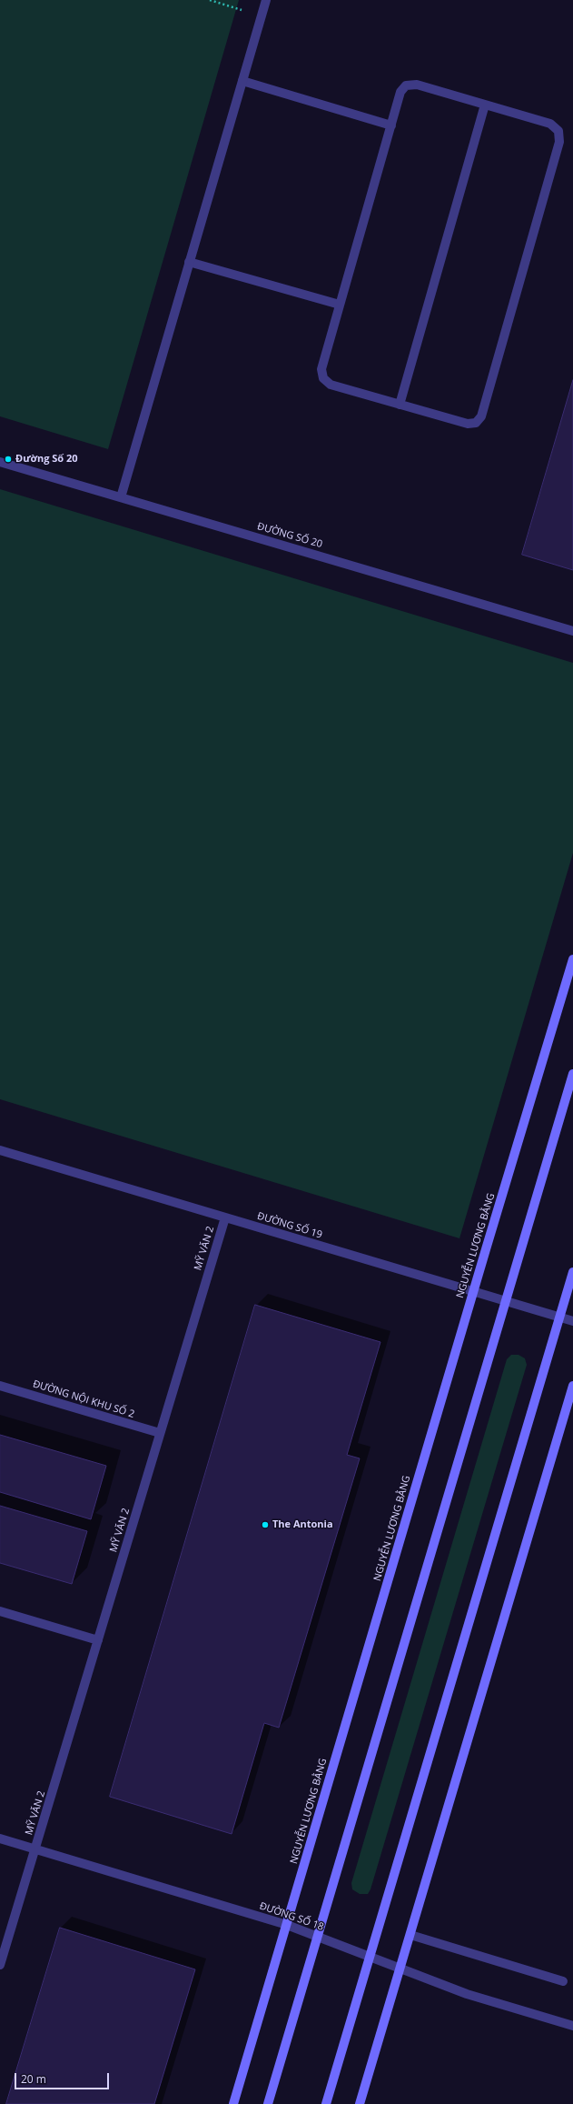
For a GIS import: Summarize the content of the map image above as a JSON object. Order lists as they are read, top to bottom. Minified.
{"streets":{"main road":["NGUYỄN LƯƠNG BẰNG"],"street":["ĐƯỜNG SỐ 20","ĐƯỜNG SỐ 19","MỸ VĂN 2","ĐƯỜNG NỘI KHU SỐ 2","ĐƯỜNG SỐ 18"]},"crossings":[["ĐƯỜNG SỐ 19","NGUYỄN LƯƠNG BẰNG"],["ĐƯỜNG SỐ 19","MỸ VĂN 2"],["NGUYỄN LƯƠNG BẰNG","ĐƯỜNG SỐ 18"],["MỸ VĂN 2","ĐƯỜNG NỘI KHU SỐ 2"],["MỸ VĂN 2","ĐƯỜNG SỐ 18"]],"places":["Đường Số 20","The Antonia"],"scale_bar":"20 m"}
